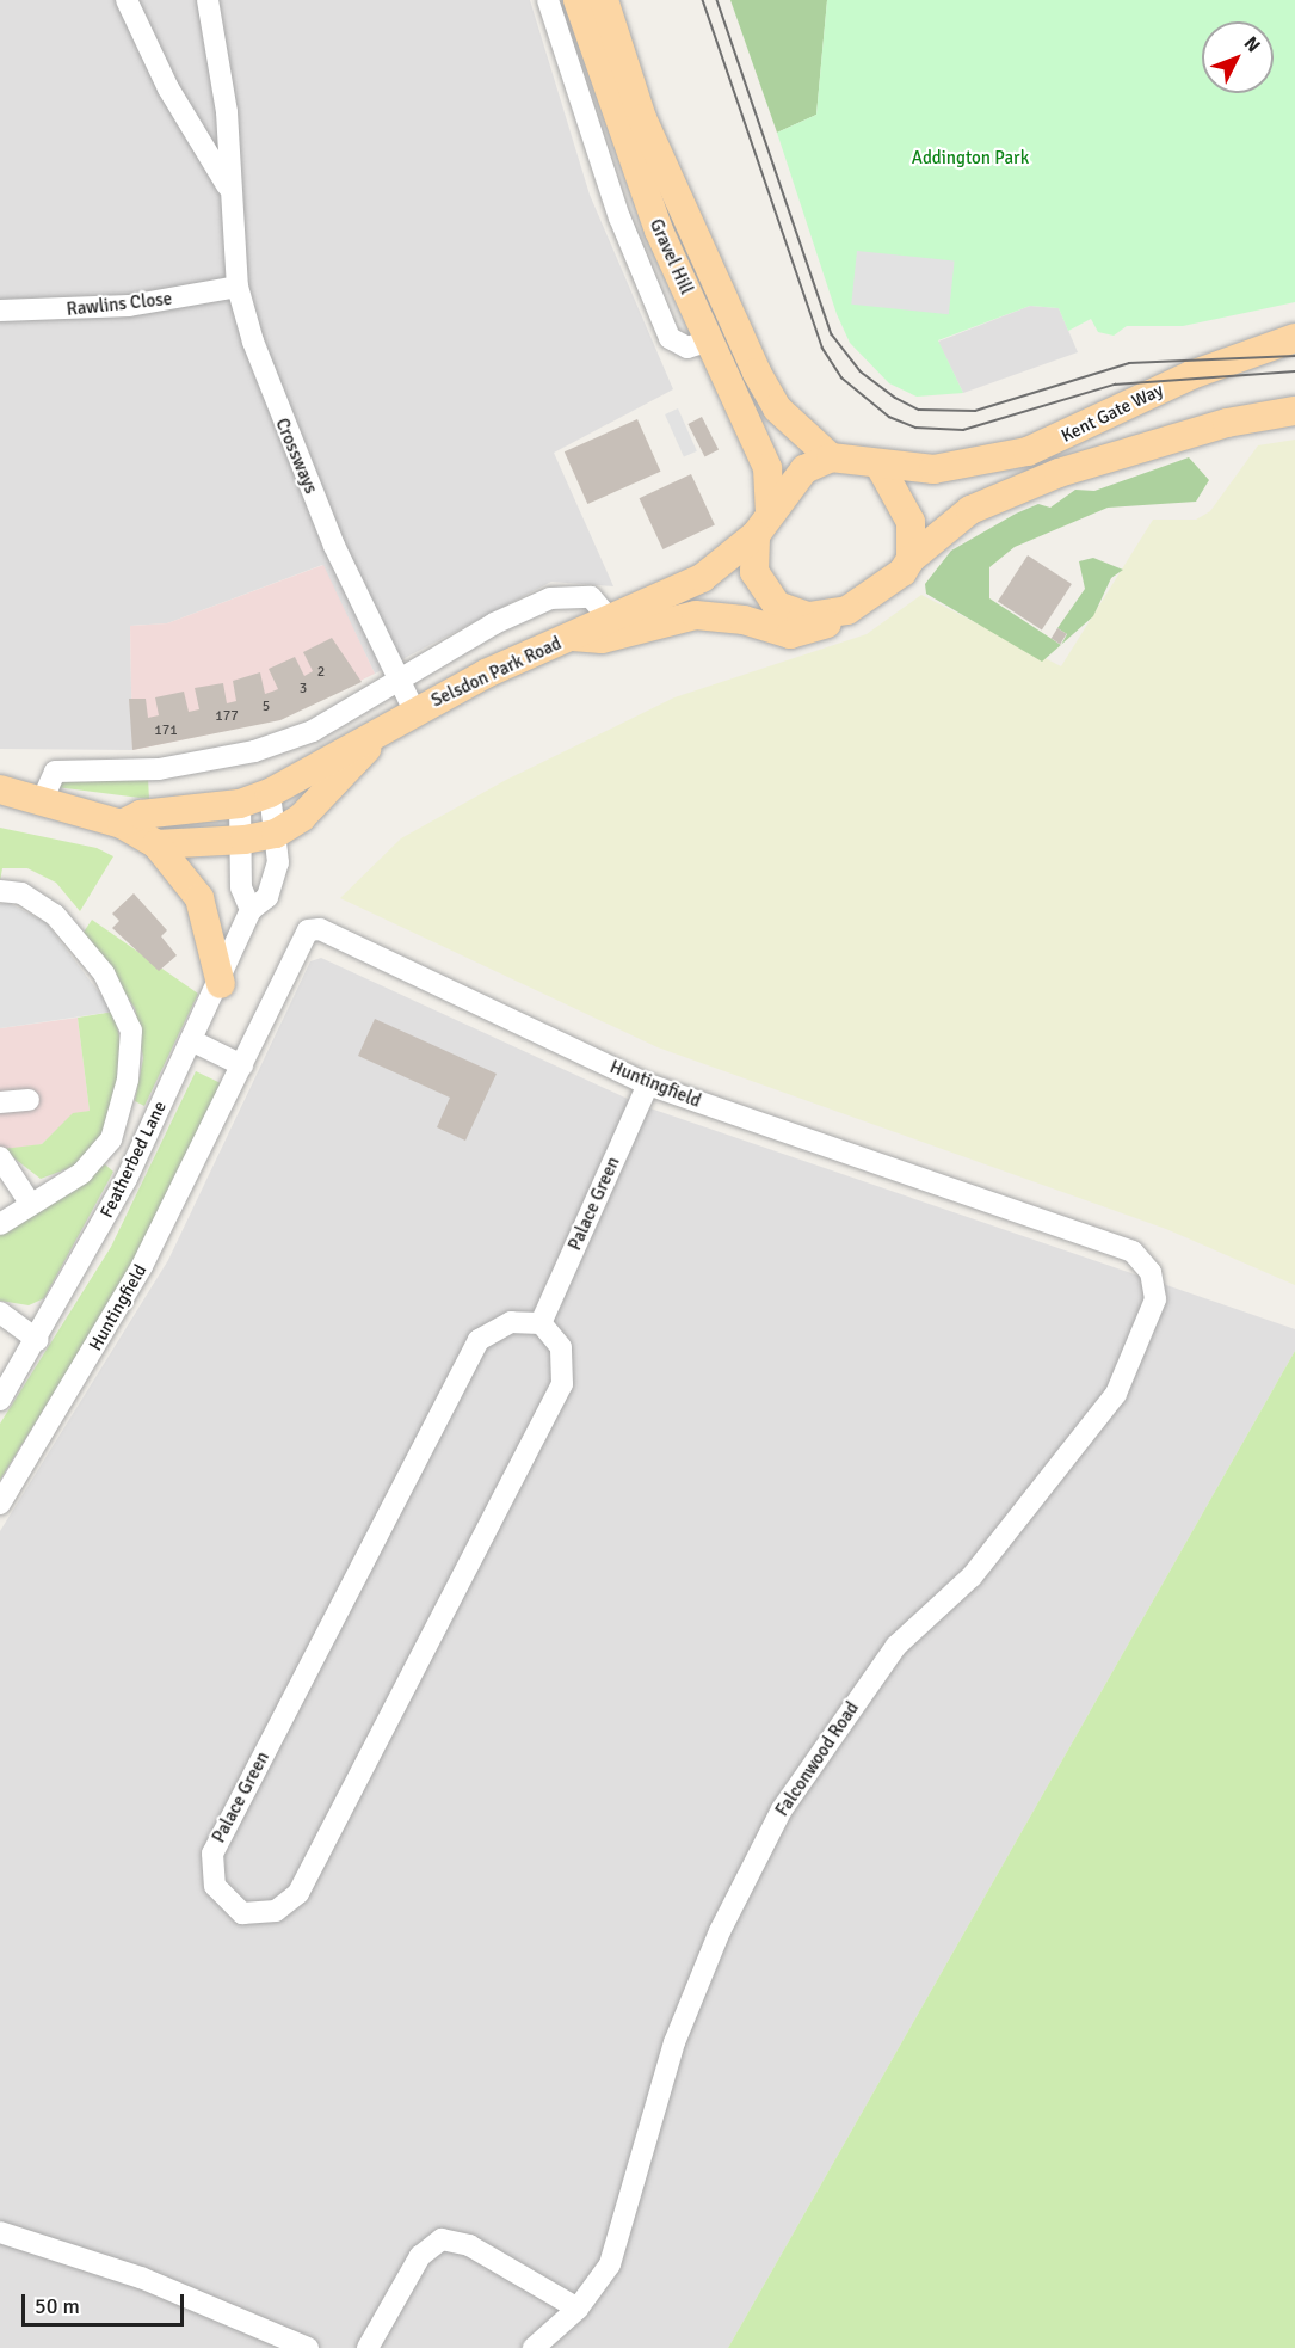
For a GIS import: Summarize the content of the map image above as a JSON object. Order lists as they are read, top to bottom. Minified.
{"streets":{"main road":["Gravel Hill","Kent Gate Way","Selsdon Park Road"],"street":["Rawlins Close","Crossways","Huntingfield","Featherbed Lane","Palace Green","Falconwood Road"]},"crossings":[["Gravel Hill","Kent Gate Way"],["Gravel Hill","Selsdon Park Road"],["Rawlins Close","Crossways"],["Kent Gate Way","Selsdon Park Road"],["Crossways","Selsdon Park Road"],["Selsdon Park Road","Featherbed Lane"],["Huntingfield","Palace Green"],["Huntingfield","Falconwood Road"]],"parks":["Addington Park"],"house_numbers":["2","3","5","177","171"],"scale_bar":"50 m","north":"top right"}
